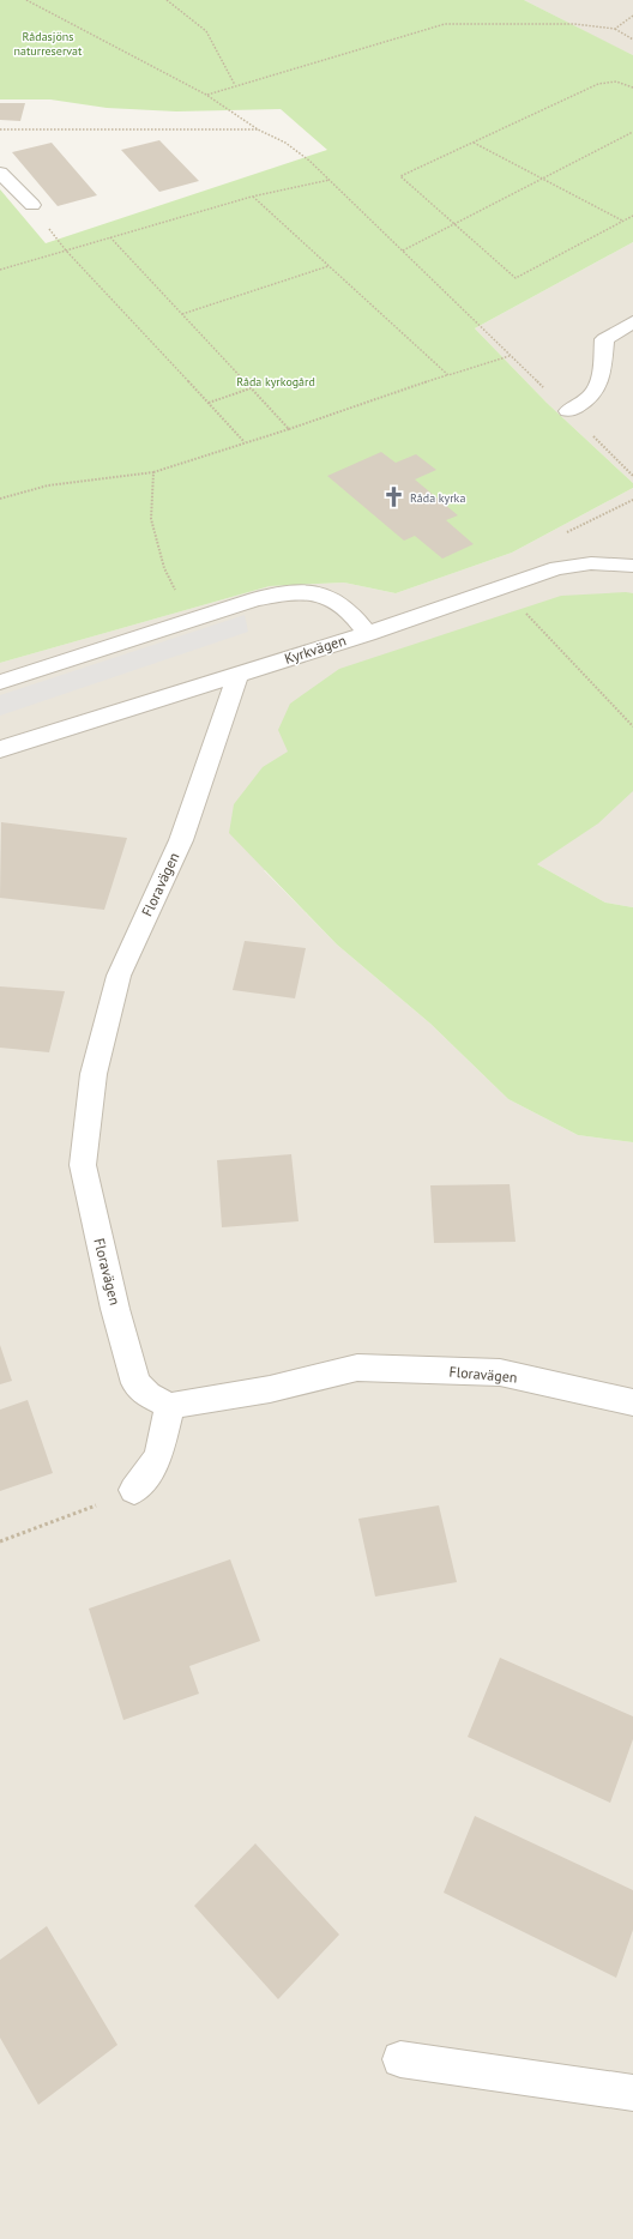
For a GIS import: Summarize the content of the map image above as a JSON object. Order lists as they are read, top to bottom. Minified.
{"streets":{"street":["Kyrkvägen","Floravägen"]},"crossings":[["Kyrkvägen","Floravägen"]],"parks":["Rådasjöns naturreservat","Råda kyrkogård"],"places":{"church":["Råda kyrka"]}}
